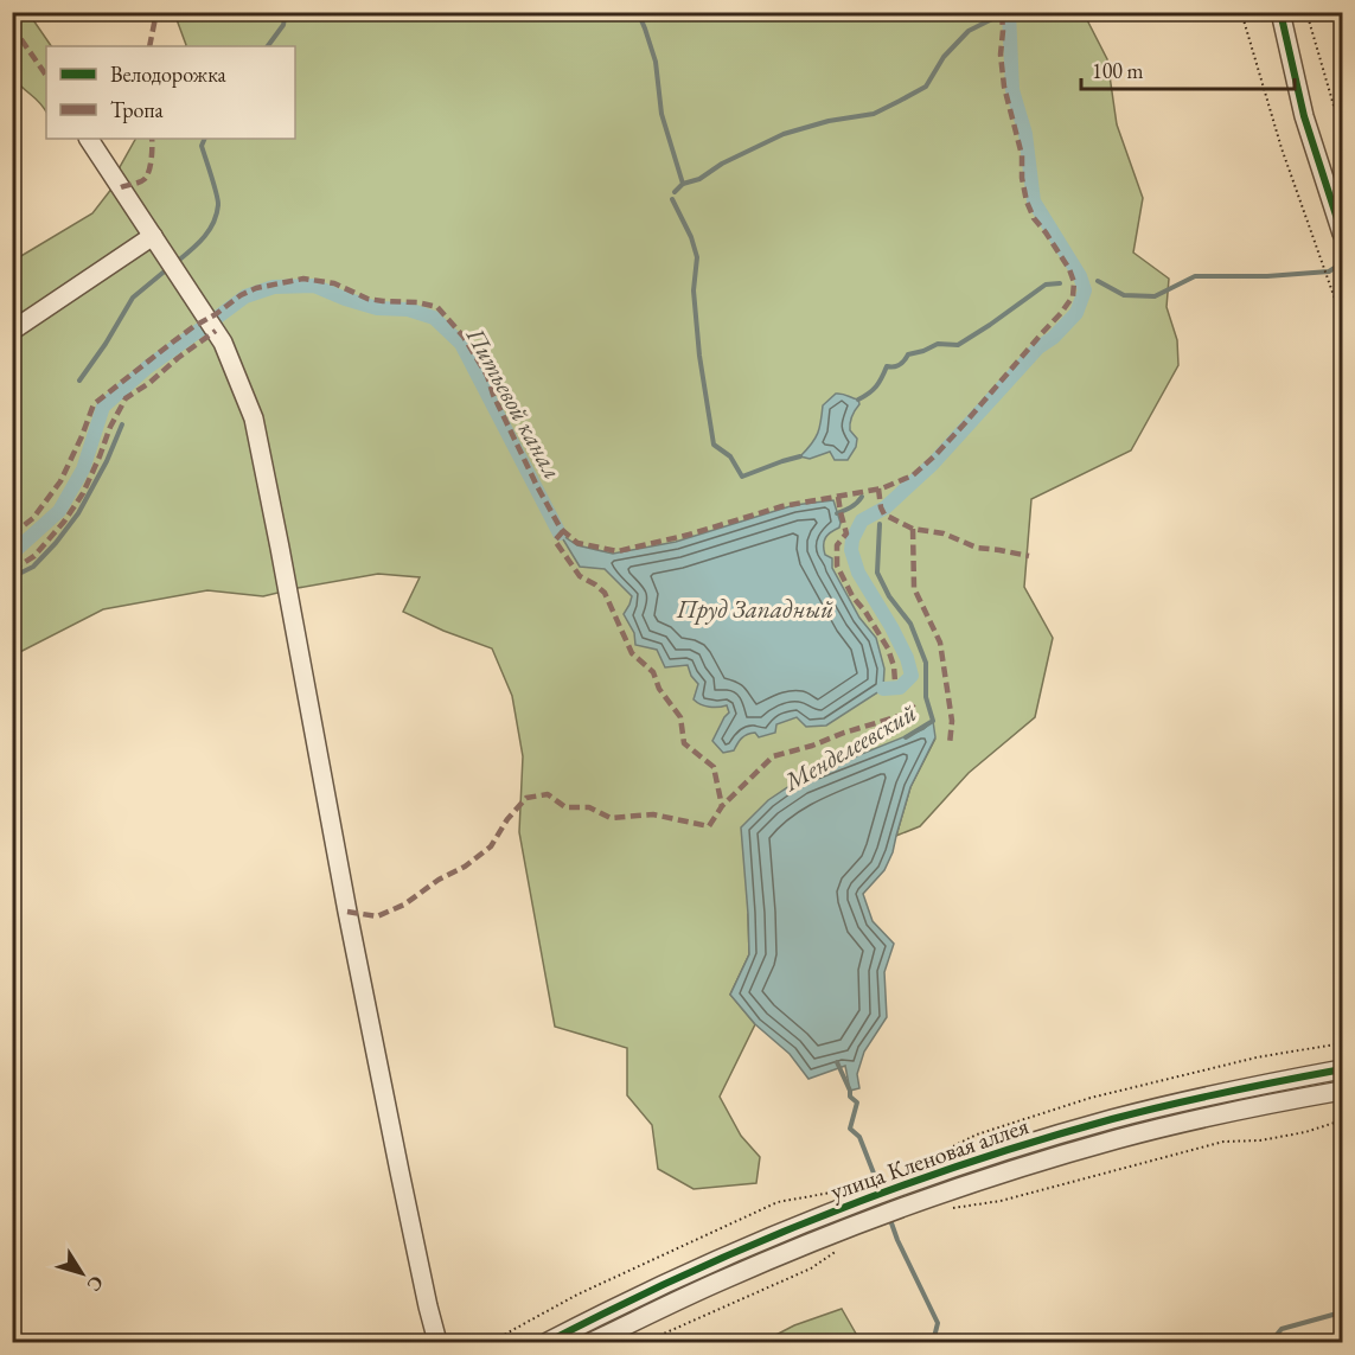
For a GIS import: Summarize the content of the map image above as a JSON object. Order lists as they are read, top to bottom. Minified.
{"streets":{"street":["улица Кленовая аллея"]},"water":["Питьевой канал","Пруд Западный","Менделеевский"],"legend":["Велодорожка","Тропа"],"scale_bar":"100 m","north":"bottom right"}
